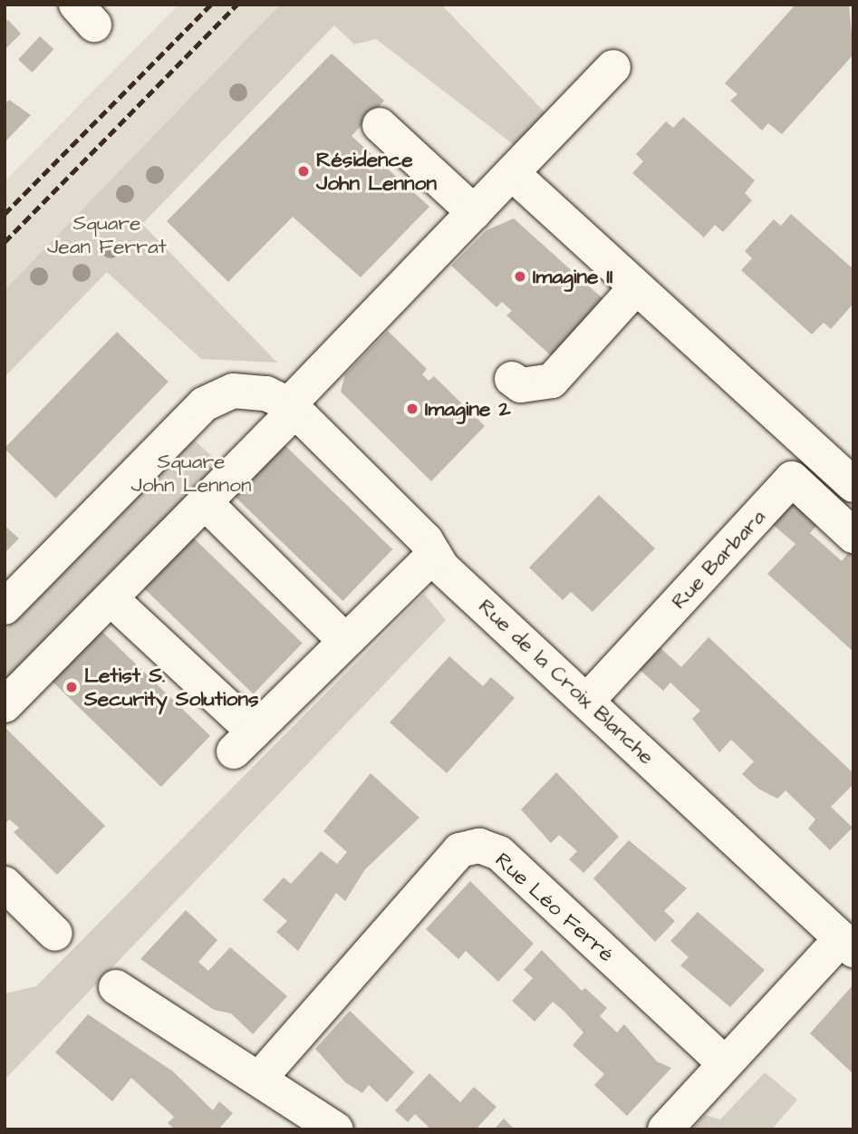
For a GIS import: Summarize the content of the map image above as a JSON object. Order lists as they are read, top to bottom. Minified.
{"streets":{"street":["Rue Barbara","Rue de la Croix Blanche","Rue Léo Ferré"]},"crossings":[["Rue Barbara","Rue de la Croix Blanche"]],"parks":["Square Jean Ferrat","Square John Lennon"],"places":["Résidence John Lennon","Imagine II","Imagine 2","Letist S. Security Solutions"]}
